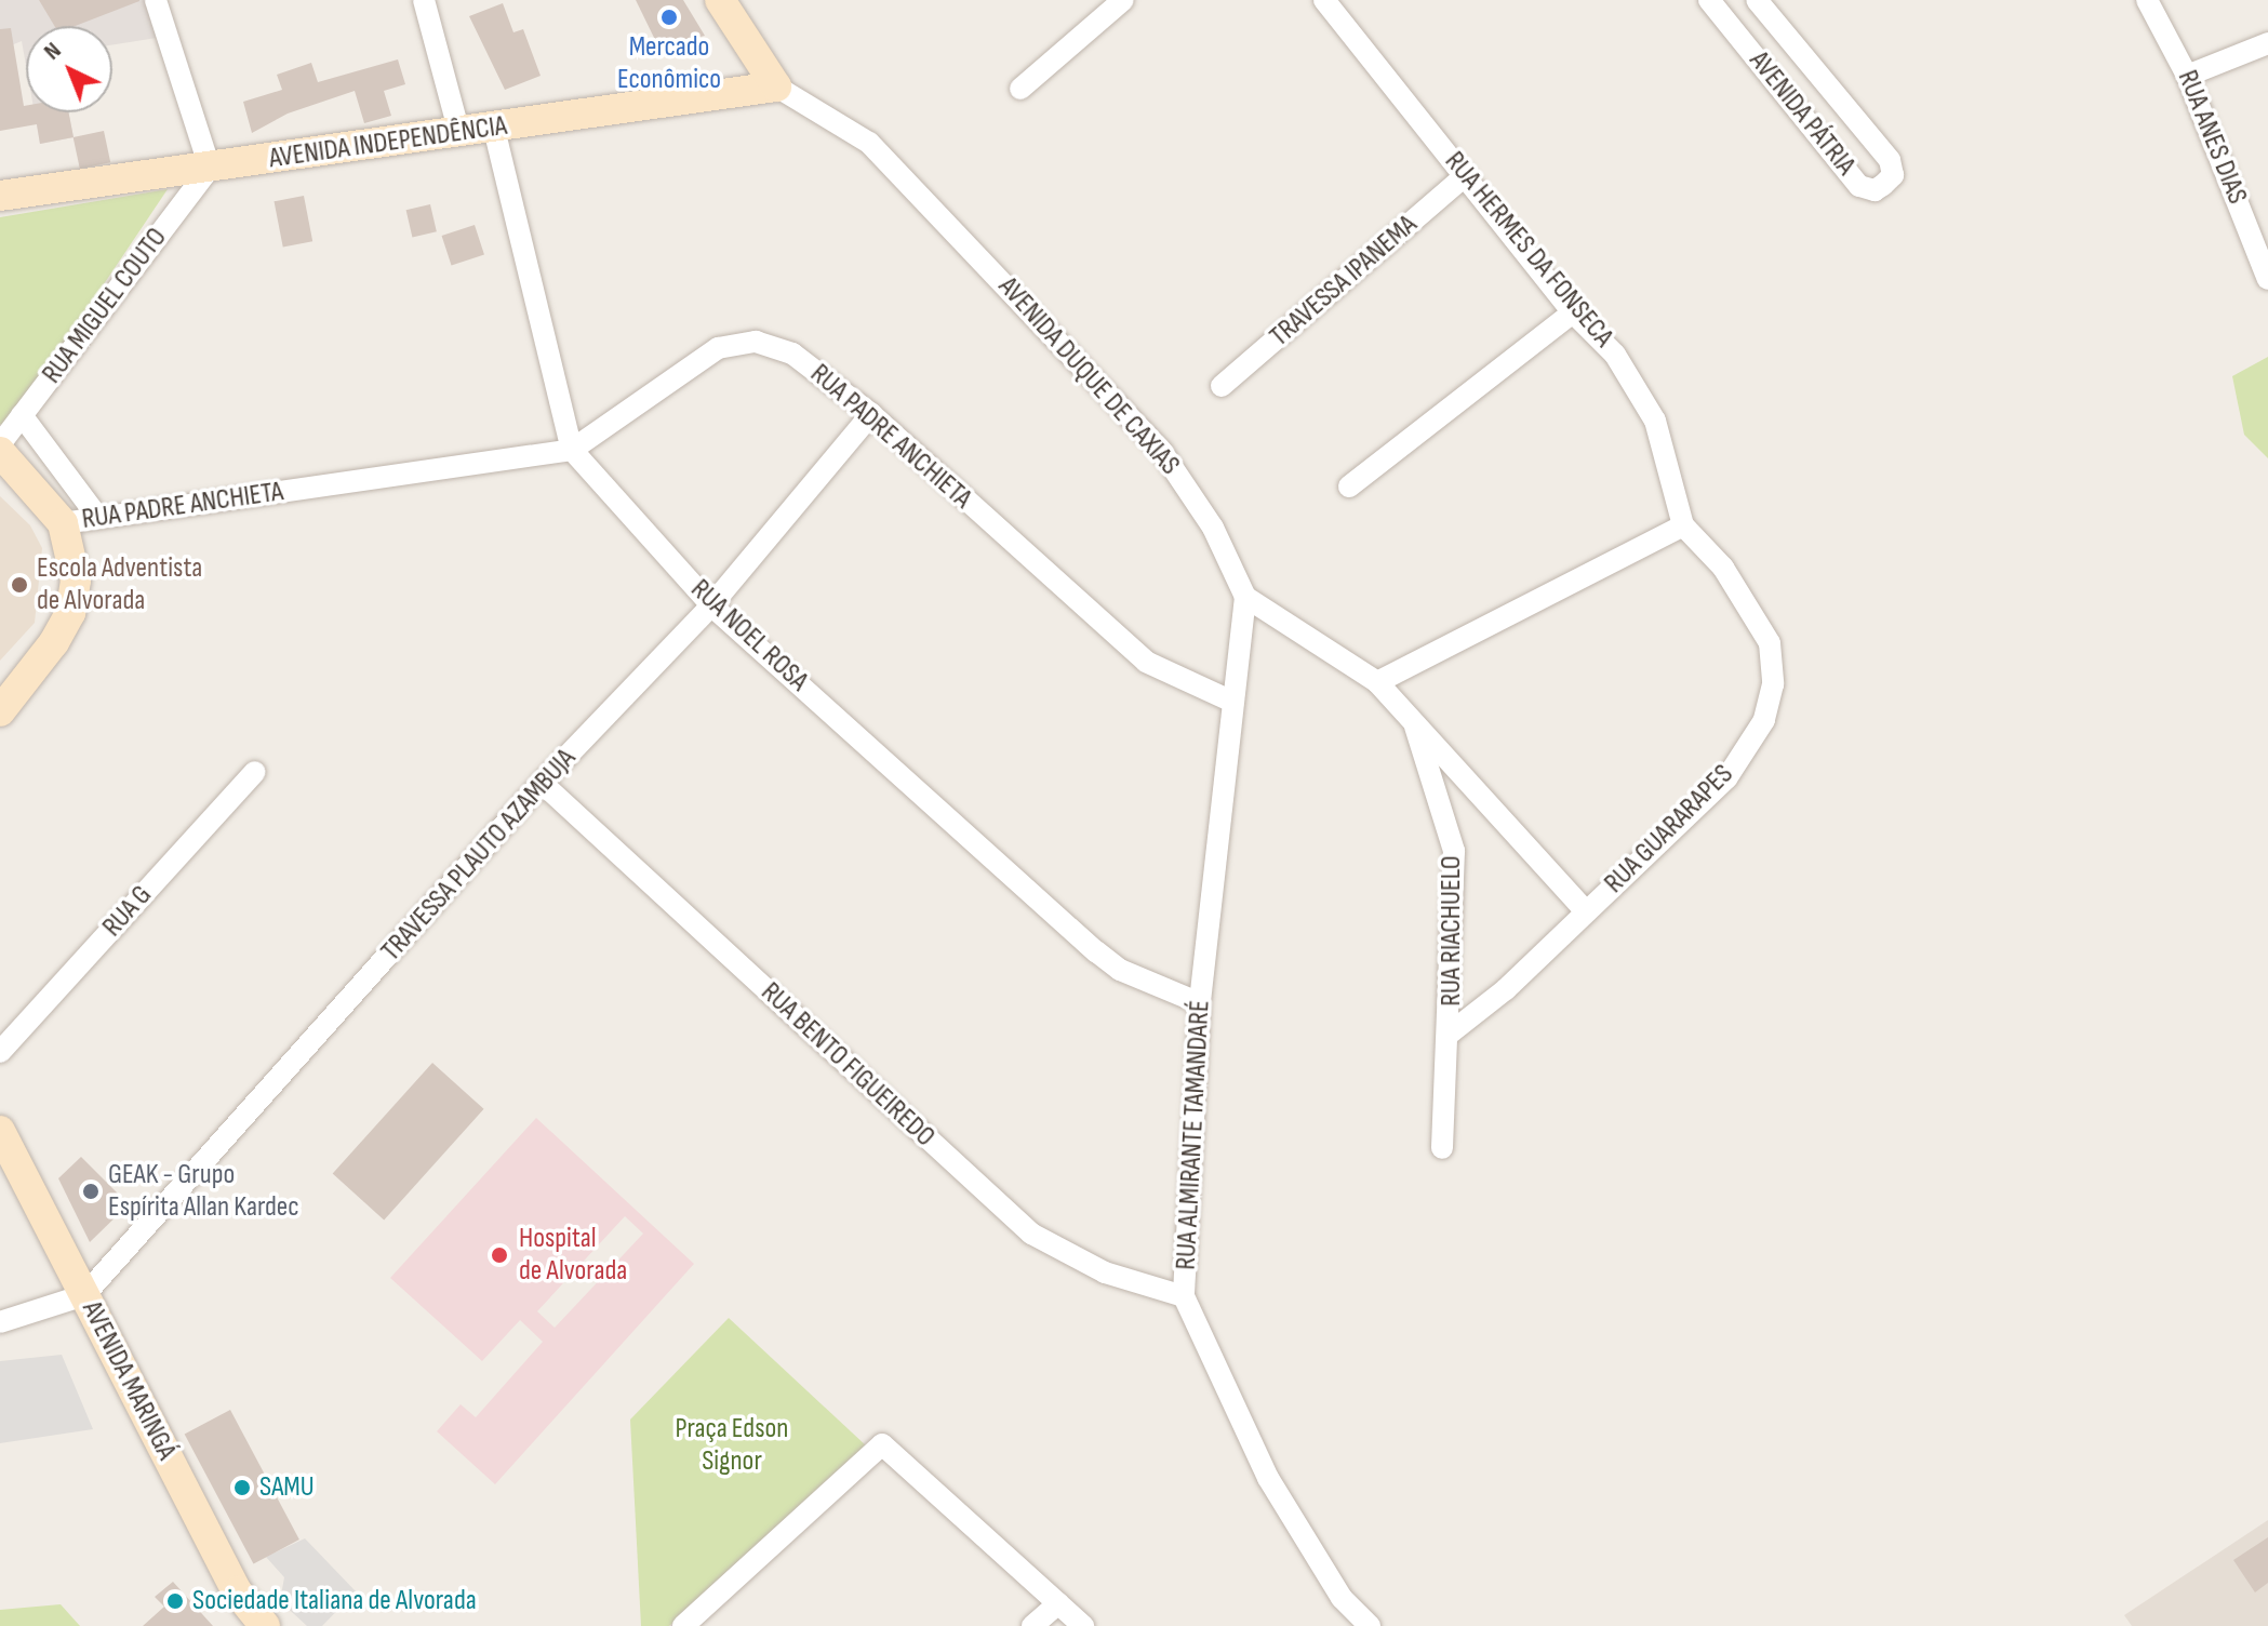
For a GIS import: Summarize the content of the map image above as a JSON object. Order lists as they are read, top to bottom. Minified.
{"streets":{"street":["AVENIDA PÁTRIA","RUA ANES DIAS","AVENIDA INDEPENDÊNCIA","RUA HERMES DA FONSECA","TRAVESSA IPANEMA","RUA MIGUEL COUTO","AVENIDA DUQUE DE CAXIAS","RUA PADRE ANCHIETA","RUA NOEL ROSA","RUA GUARARAPES","TRAVESSA PLAUTO AZAMBUJA","RUA G","RUA RIACHUELO","RUA BENTO FIGUEIREDO","RUA ALMIRANTE TAMANDARÉ","AVENIDA MARINGÁ"]},"crossings":[["AVENIDA INDEPENDÊNCIA","RUA MIGUEL COUTO"],["AVENIDA INDEPENDÊNCIA","AVENIDA DUQUE DE CAXIAS"],["AVENIDA INDEPENDÊNCIA","RUA NOEL ROSA"],["RUA HERMES DA FONSECA","TRAVESSA IPANEMA"],["RUA HERMES DA FONSECA","RUA GUARARAPES"],["AVENIDA DUQUE DE CAXIAS","RUA ALMIRANTE TAMANDARÉ"],["RUA PADRE ANCHIETA","RUA NOEL ROSA"],["RUA PADRE ANCHIETA","TRAVESSA PLAUTO AZAMBUJA"],["RUA PADRE ANCHIETA","RUA ALMIRANTE TAMANDARÉ"],["RUA NOEL ROSA","TRAVESSA PLAUTO AZAMBUJA"],["RUA NOEL ROSA","RUA ALMIRANTE TAMANDARÉ"],["RUA GUARARAPES","RUA RIACHUELO"],["TRAVESSA PLAUTO AZAMBUJA","RUA BENTO FIGUEIREDO"],["TRAVESSA PLAUTO AZAMBUJA","AVENIDA MARINGÁ"],["RUA BENTO FIGUEIREDO","RUA ALMIRANTE TAMANDARÉ"]],"parks":["Praça Edson Signor"],"places":["Mercado Econômico","Escola Adventista de Alvorada","GEAK - Grupo Espírita Allan Kardec","Hospital de Alvorada","SAMU","Sociedade Italiana de Alvorada"],"north":"top left"}
